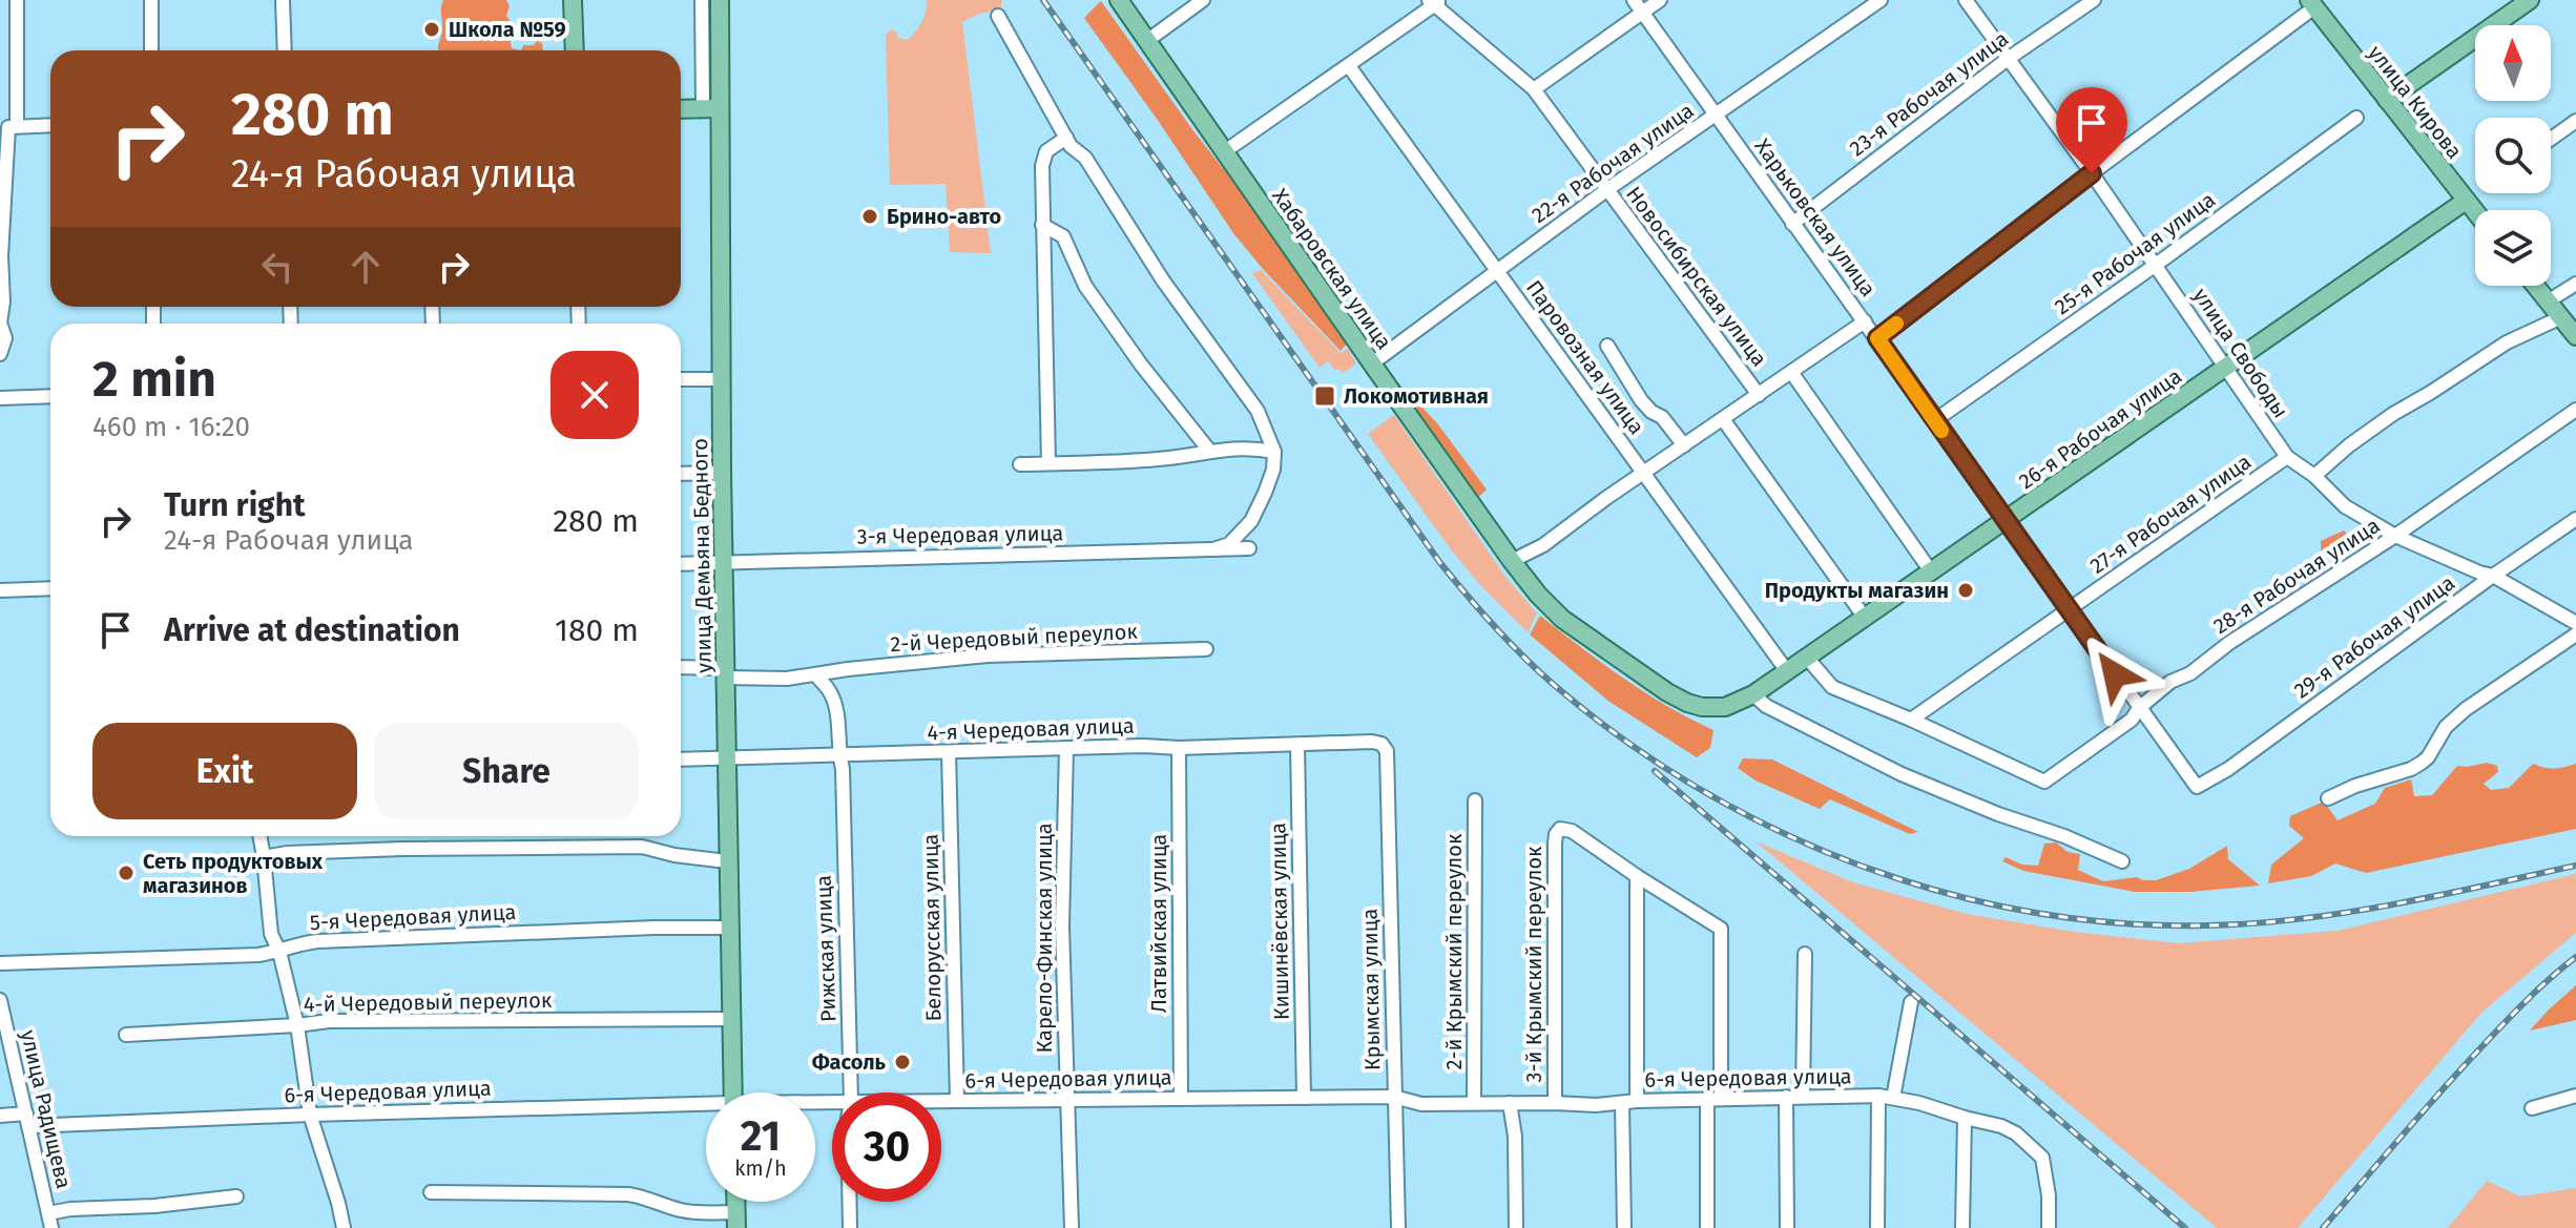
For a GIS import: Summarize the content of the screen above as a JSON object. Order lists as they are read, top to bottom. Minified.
{"streets":{"main road":["улица Кирова","Хабаровская улица","26-я Рабочая улица","улица Демьяна Бедного"],"street":["23-я Рабочая улица","22-я Рабочая улица","Харьковская улица","25-я Рабочая улица","Новосибирская улица","улица Свободы","Паровозная улица","27-я Рабочая улица","3-я Чередовая улица","28-я Рабочая улица","29-я Рабочая улица","2-й Чередовый переулок","4-я Чередовая улица","5-я Чередовая улица","Кишинёвская улица","Латвийская улица","Белорусская улица","Карело-Финская улица","Рижская улица","2-й Крымский переулок","3-й Крымский переулок","Крымская улица","4-й Чередовый переулок","6-я Чередовая улица","улица Радищева"]},"crossings":[["23-я Рабочая улица","Харьковская улица"],["23-я Рабочая улица","улица Свободы"],["улица Кирова","26-я Рабочая улица"],["22-я Рабочая улица","Харьковская улица"],["22-я Рабочая улица","Хабаровская улица"],["22-я Рабочая улица","Новосибирская улица"],["22-я Рабочая улица","Паровозная улица"],["Харьковская улица","25-я Рабочая улица"],["Харьковская улица","26-я Рабочая улица"],["Харьковская улица","27-я Рабочая улица"],["Харьковская улица","28-я Рабочая улица"],["Харьковская улица","29-я Рабочая улица"],["25-я Рабочая улица","улица Свободы"],["Хабаровская улица","26-я Рабочая улица"],["Новосибирская улица","26-я Рабочая улица"],["улица Свободы","26-я Рабочая улица"],["улица Свободы","27-я Рабочая улица"],["улица Свободы","28-я Рабочая улица"],["улица Свободы","29-я Рабочая улица"],["Паровозная улица","26-я Рабочая улица"],["27-я Рабочая улица","28-я Рабочая улица"],["3-я Чередовая улица","улица Демьяна Бедного"],["улица Демьяна Бедного","2-й Чередовый переулок"],["улица Демьяна Бедного","4-я Чередовая улица"],["улица Демьяна Бедного","5-я Чередовая улица"],["улица Демьяна Бедного","4-й Чередовый переулок"],["2-й Чередовый переулок","Рижская улица"],["4-я Чередовая улица","Кишинёвская улица"],["4-я Чередовая улица","Латвийская улица"],["4-я Чередовая улица","Белорусская улица"],["4-я Чередовая улица","Карело-Финская улица"],["4-я Чередовая улица","Рижская улица"],["4-я Чередовая улица","Крымская улица"],["Кишинёвская улица","6-я Чередовая улица"],["Латвийская улица","6-я Чередовая улица"],["Белорусская улица","6-я Чередовая улица"],["Карело-Финская улица","6-я Чередовая улица"],["2-й Крымский переулок","6-я Чередовая улица"],["3-й Крымский переулок","6-я Чередовая улица"],["Крымская улица","6-я Чередовая улица"],["6-я Чередовая улица","улица Радищева"]],"places":{"other":["Школа №59","Брино-авто","Продукты магазин","Сеть продуктовых магазинов","Фасоль"],"transit":["Локомотивная"]},"north":"top","page":{"turn":["280 m","24-я Рабочая улица"],"heading":["2 min","460 m · 16:20"],"list":[{"name":"Turn right","note":"24-я Рабочая улица","value":"280 m"},{"name":"Arrive at destination","value":"180 m"}],"buttons":["Exit","Share"],"speed":"21 km/h","limit":"30"}}
